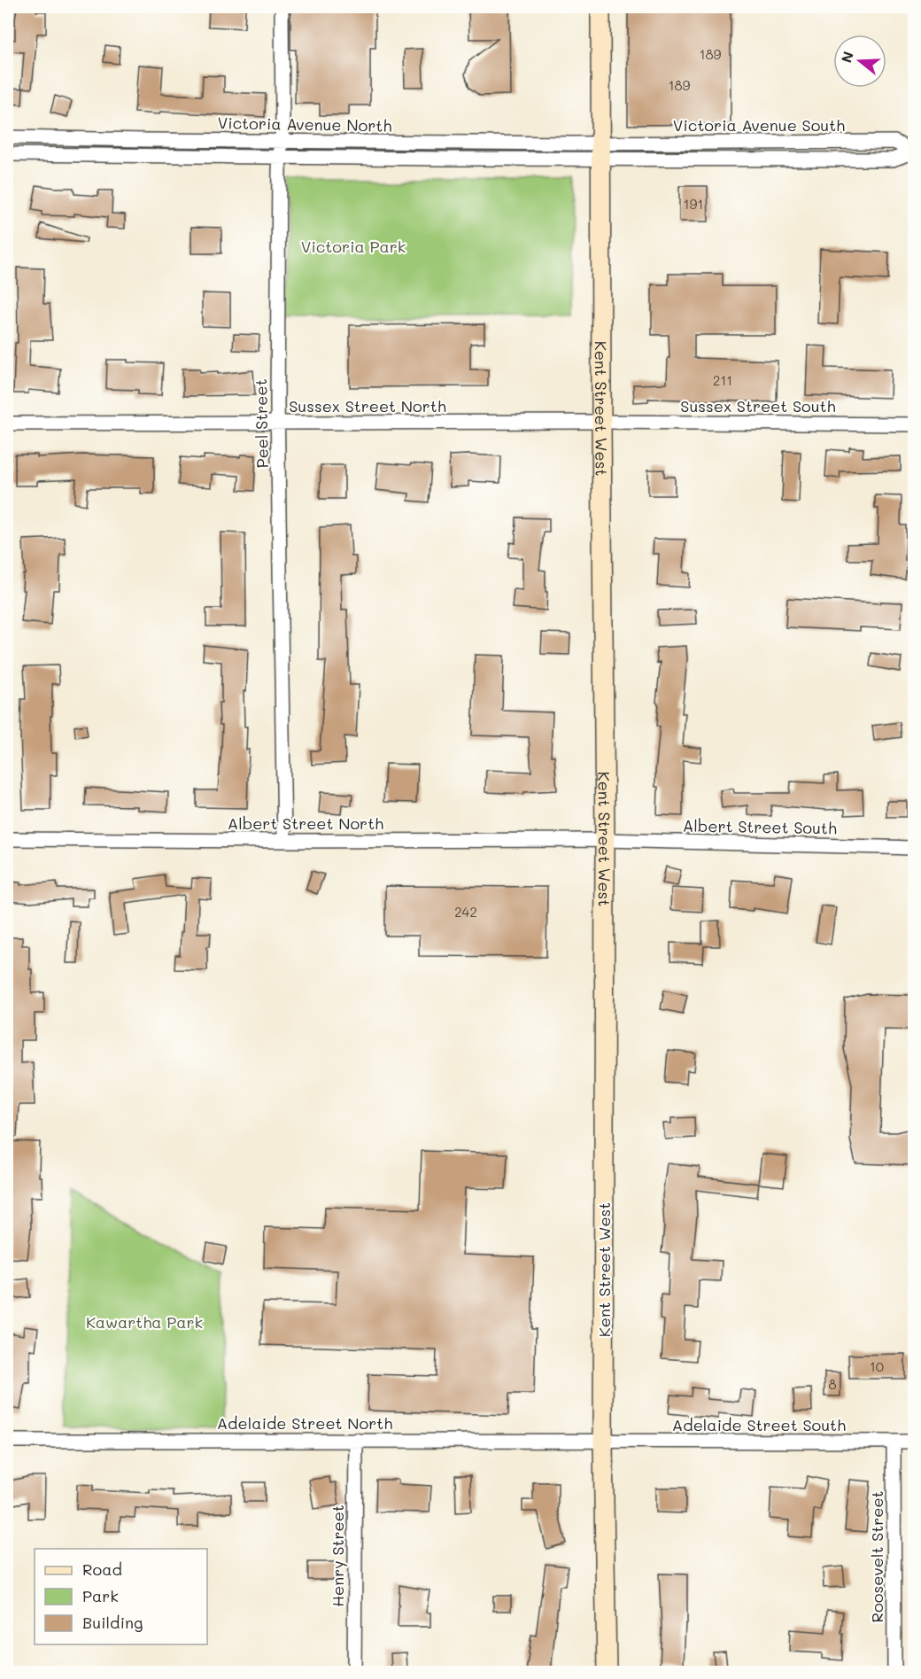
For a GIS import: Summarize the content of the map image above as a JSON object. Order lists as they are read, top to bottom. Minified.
{"streets":{"main road":["Kent Street West"],"street":["Victoria Avenue North","Sussex Street North","Sussex Street South","Peel Street","Albert Street North","Albert Street South","Adelaide Street North","Adelaide Street South","Henry Street","Roosevelt Street"]},"crossings":[["Victoria Avenue North","Kent Street West"],["Victoria Avenue North","Peel Street"],["Sussex Street North","Sussex Street South"],["Sussex Street North","Kent Street West"],["Sussex Street North","Peel Street"],["Sussex Street South","Kent Street West"],["Kent Street West","Albert Street North"],["Kent Street West","Albert Street South"],["Kent Street West","Adelaide Street North"],["Kent Street West","Adelaide Street South"],["Peel Street","Albert Street North"],["Albert Street North","Albert Street South"],["Adelaide Street North","Adelaide Street South"],["Adelaide Street North","Henry Street"],["Adelaide Street South","Roosevelt Street"]],"parks":["Victoria Park","Kawartha Park"],"house_numbers":["189","189","191","211","242","10","8"],"legend":["Road","Park","Building"],"north":"left"}
